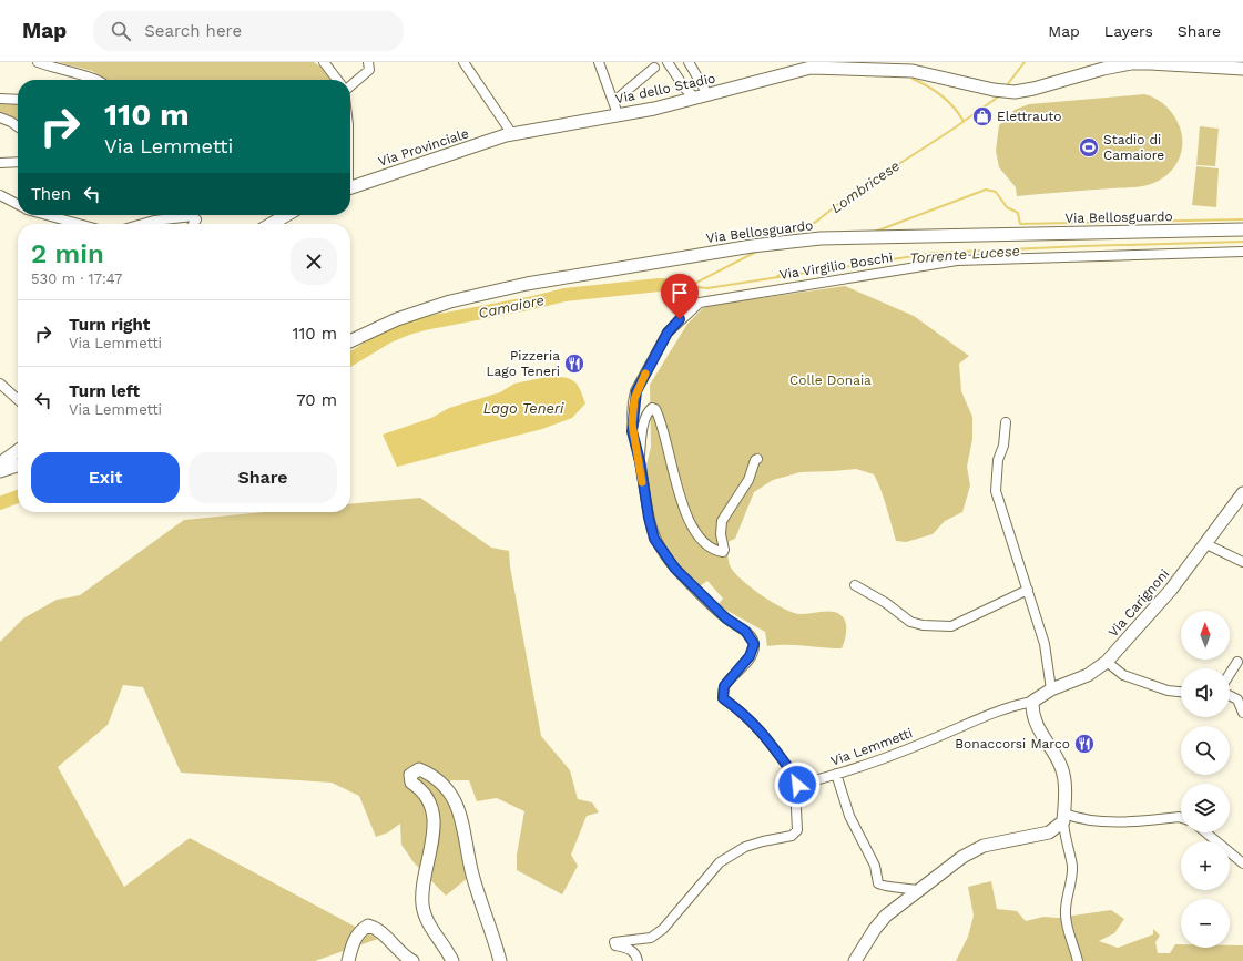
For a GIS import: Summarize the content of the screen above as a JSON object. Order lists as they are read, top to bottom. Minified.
{"streets":{"street":["Via dello Stadio","Via Provinciale","Via Bellosguardo","Via Virgilio Boschi","Via Carignoni","Via Lemmetti"]},"crossings":[["Via dello Stadio","Via Provinciale"],["Via Carignoni","Via Lemmetti"]],"water":["Lombricese","Torrente Lucese","Camaiore","Lago Teneri"],"parks":["Colle Donaia"],"places":{"shop":["Elettrauto"],"sports":["Stadio di Camaiore"],"restaurant":["Pizzeria Lago Teneri","Bonaccorsi Marco"]},"north":"top","page":{"header":"Map","search":"Search here","nav":["Map","Layers","Share"],"turn":["110 m","Via Lemmetti"],"then":"Then","heading":["2 min","530 m · 17:47"],"list":[{"name":"Turn right","note":"Via Lemmetti","value":"110 m"},{"name":"Turn left","note":"Via Lemmetti","value":"70 m"}],"buttons":["Exit","Share"],"map_buttons":["+","−"]}}
